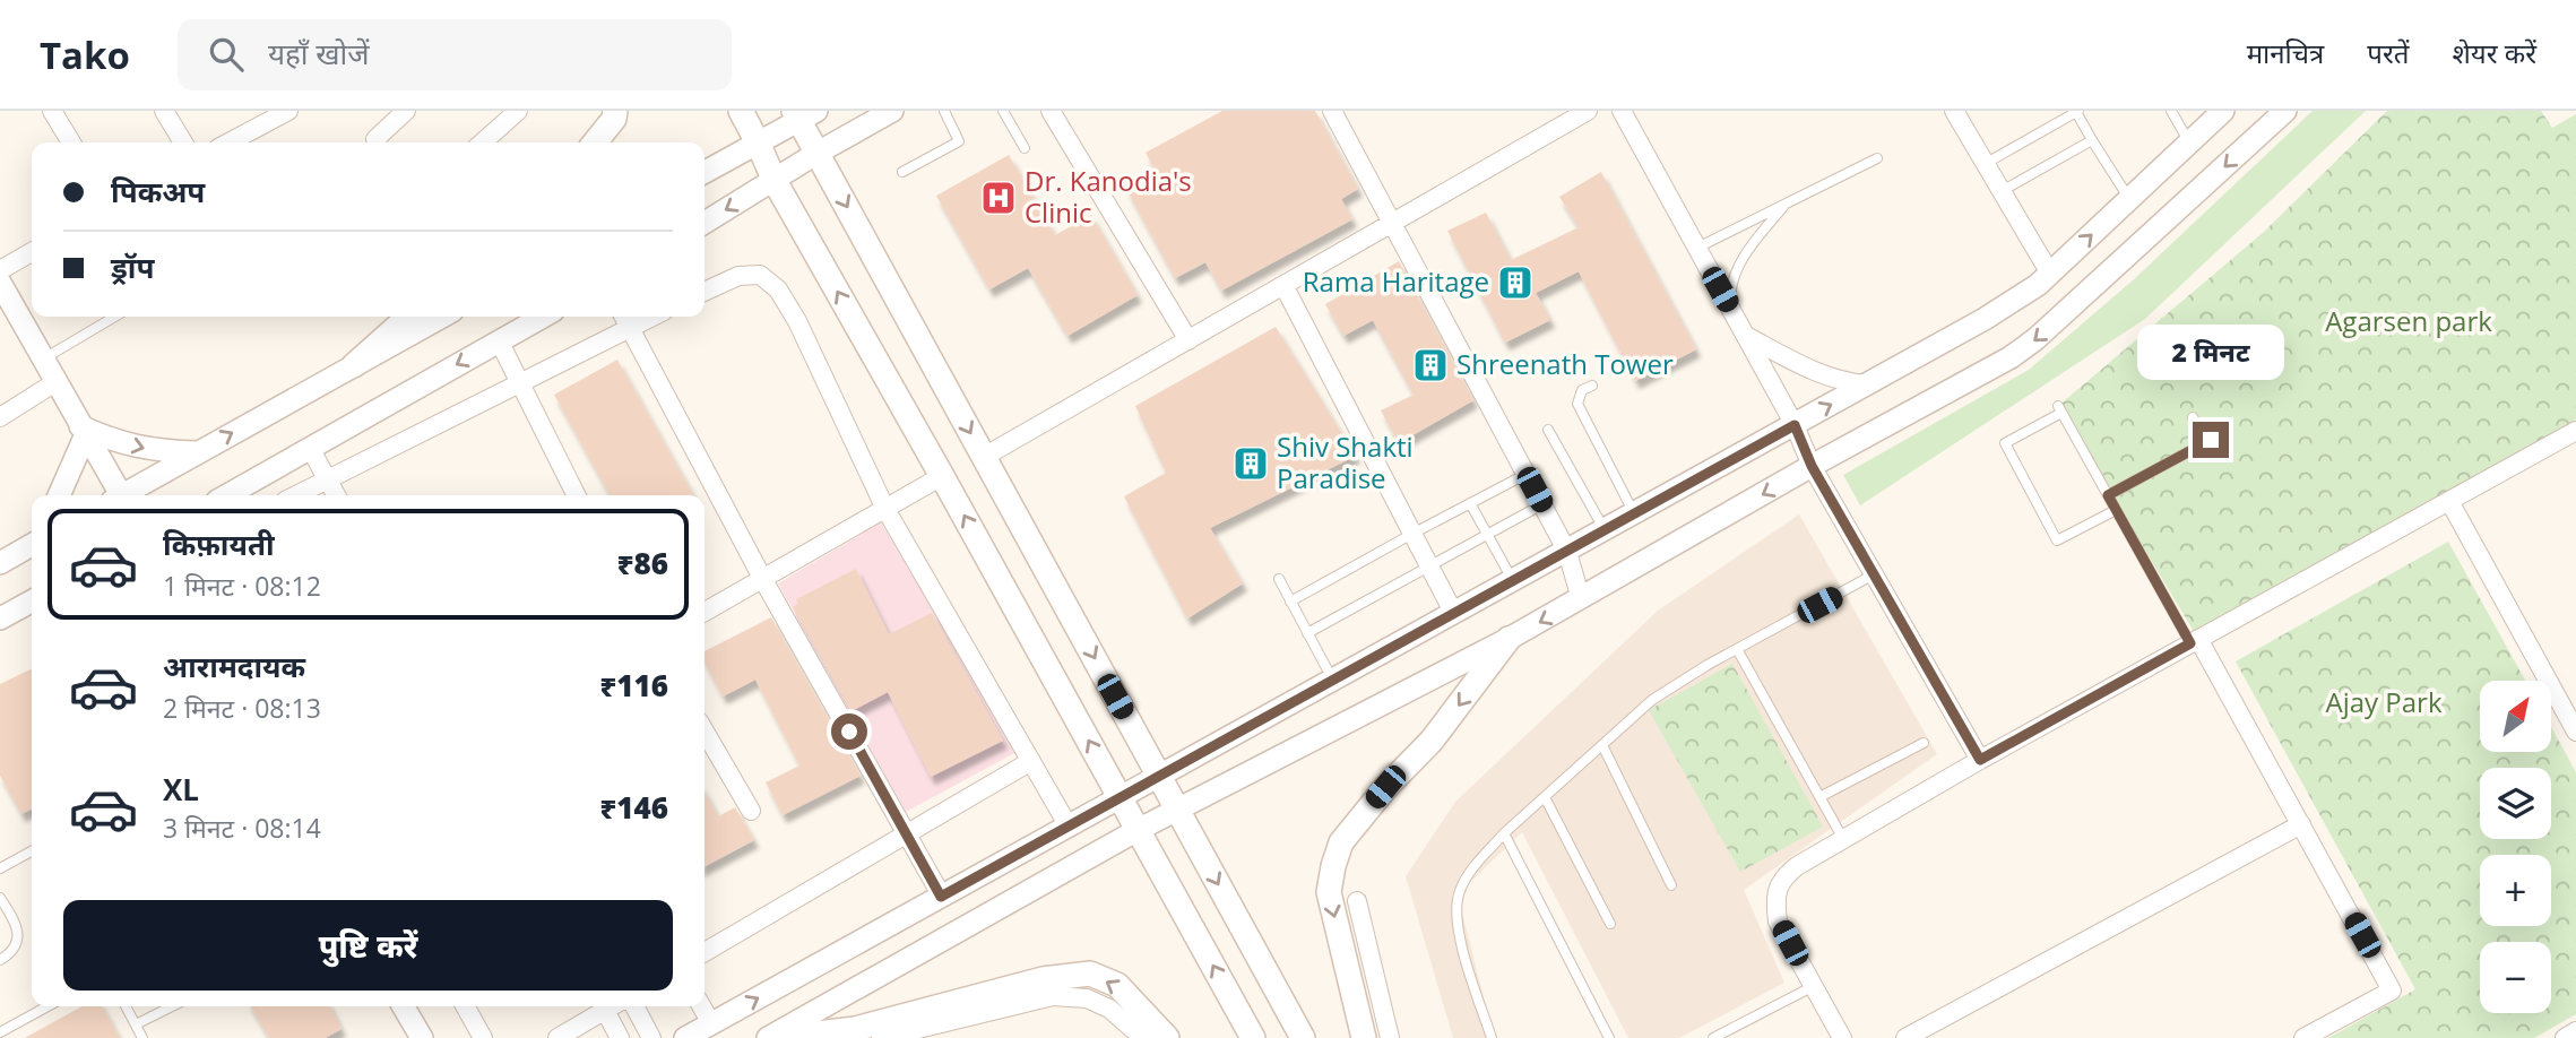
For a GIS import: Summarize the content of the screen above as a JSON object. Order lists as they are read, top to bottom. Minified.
{"parks":["Agarsen park","Ajay Park"],"places":{"hospital":["Dr. Kanodia's Clinic"],"building":["Rama Haritage","Shreenath Tower","Shiv Shakti Paradise"]},"north":"top right","page":{"header":"Tako","search":"यहाँ खोजें","nav":["मानचित्र","परतें","शेयर करें"],"banner":["पिकअप","ड्रॉप"],"bubble":"2 मिनट","list":[{"name":"किफ़ायती","note":"1 मिनट · 08:12","value":"₹86"},{"name":"आरामदायक","note":"2 मिनट · 08:13","value":"₹116"},{"name":"XL","note":"3 मिनट · 08:14","value":"₹146"}],"map_buttons":["+","−"],"buttons":"पुष्टि करें"}}
